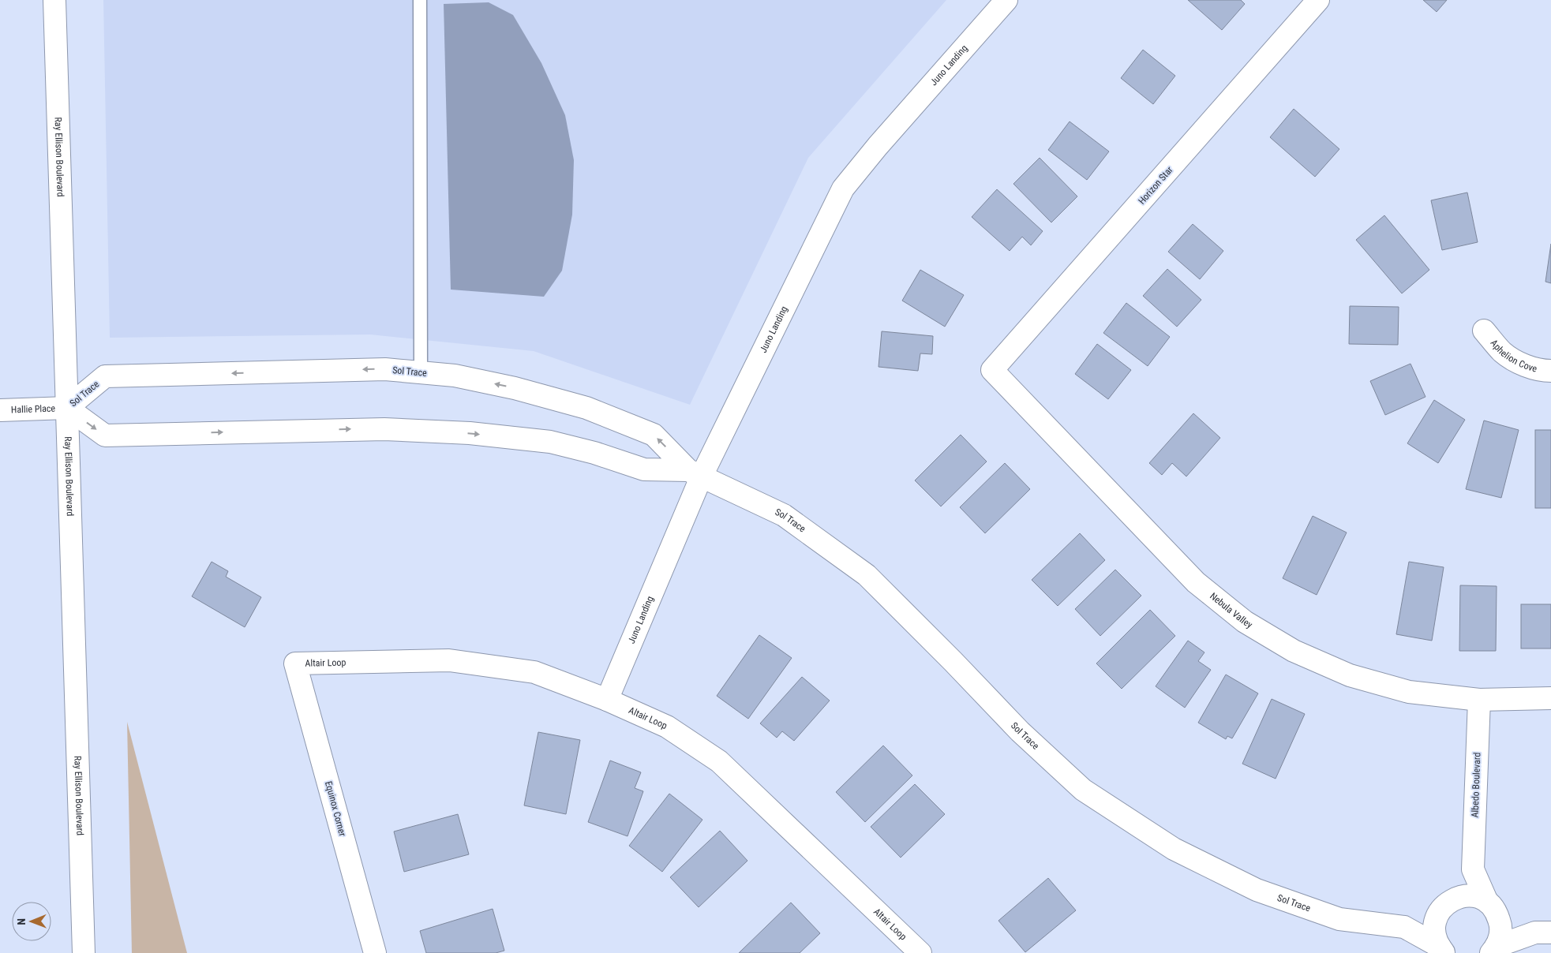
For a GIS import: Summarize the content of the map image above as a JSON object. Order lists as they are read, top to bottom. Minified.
{"streets":{"street":["Juno Landing","Ray Ellison Boulevard","Horizon Star","Aphelion Cove","Sol Trace","Hallie Place","Nebula Valley","Altair Loop","Albedo Boulevard","Equinox Corner"]},"crossings":[["Juno Landing","Sol Trace"],["Juno Landing","Altair Loop"],["Ray Ellison Boulevard","Sol Trace"],["Ray Ellison Boulevard","Hallie Place"],["Horizon Star","Nebula Valley"],["Sol Trace","Hallie Place"],["Nebula Valley","Albedo Boulevard"],["Altair Loop","Equinox Corner"]],"north":"left"}
